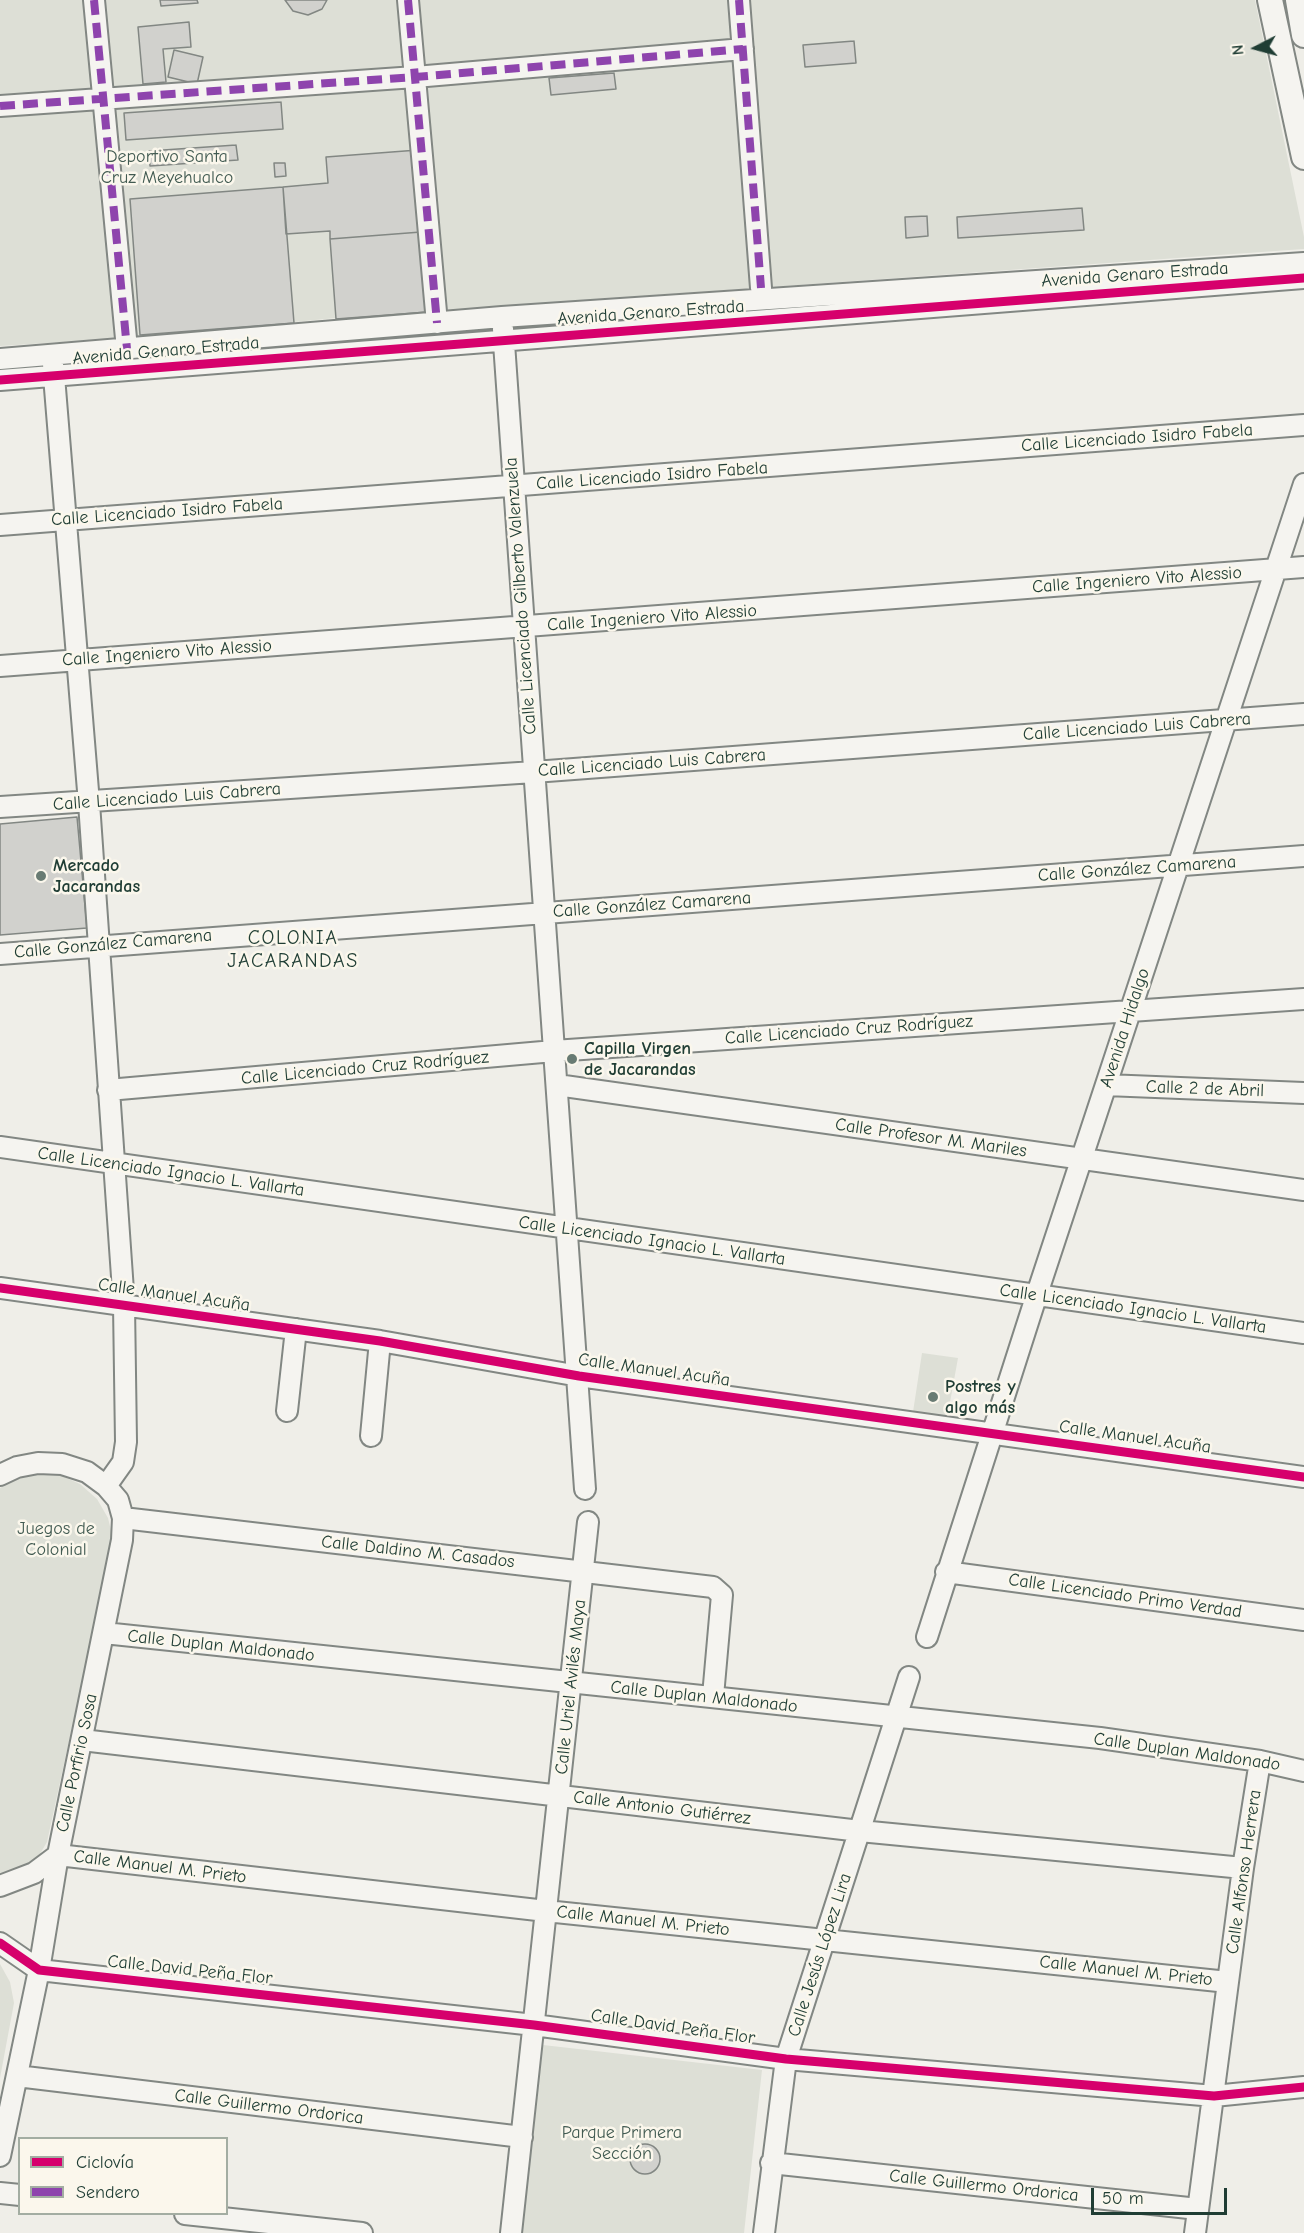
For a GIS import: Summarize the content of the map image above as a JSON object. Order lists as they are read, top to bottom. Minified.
{"streets":{"street":["Avenida Genaro Estrada","Calle Licenciado Isidro Fabela","Calle Ingeniero Vito Alessio","Calle Licenciado Gilberto Valenzuela","Calle Licenciado Luis Cabrera","Calle González Camarena","Avenida Hidalgo","Calle Licenciado Cruz Rodríguez","Calle 2 de Abril","Calle Profesor M. Mariles","Calle Licenciado Ignacio L. Vallarta","Calle Manuel Acuña","Calle Daldino M. Casados","Calle Licenciado Primo Verdad","Calle Duplan Maldonado","Calle Uriel Avilés Maya","Calle Porfirio Sosa","Calle Antonio Gutiérrez","Calle Manuel M. Prieto","Calle Alfonso Herrera","Calle Jesús López Lira","Calle David Peña Flor","Calle Guillermo Ordorica"]},"crossings":[["Avenida Genaro Estrada","Calle Licenciado Gilberto Valenzuela"],["Calle Licenciado Isidro Fabela","Calle Licenciado Gilberto Valenzuela"],["Calle Ingeniero Vito Alessio","Calle Licenciado Gilberto Valenzuela"],["Calle Ingeniero Vito Alessio","Avenida Hidalgo"],["Calle Licenciado Gilberto Valenzuela","Calle Licenciado Luis Cabrera"],["Calle Licenciado Gilberto Valenzuela","Calle González Camarena"],["Calle Licenciado Gilberto Valenzuela","Calle Licenciado Cruz Rodríguez"],["Calle Licenciado Gilberto Valenzuela","Calle Profesor M. Mariles"],["Calle Licenciado Gilberto Valenzuela","Calle Licenciado Ignacio L. Vallarta"],["Calle Licenciado Gilberto Valenzuela","Calle Manuel Acuña"],["Calle Licenciado Luis Cabrera","Avenida Hidalgo"],["Calle González Camarena","Avenida Hidalgo"],["Avenida Hidalgo","Calle Licenciado Cruz Rodríguez"],["Avenida Hidalgo","Calle 2 de Abril"],["Avenida Hidalgo","Calle Profesor M. Mariles"],["Avenida Hidalgo","Calle Licenciado Ignacio L. Vallarta"],["Avenida Hidalgo","Calle Manuel Acuña"],["Avenida Hidalgo","Calle Licenciado Primo Verdad"],["Calle Daldino M. Casados","Calle Duplan Maldonado"],["Calle Daldino M. Casados","Calle Uriel Avilés Maya"],["Calle Daldino M. Casados","Calle Porfirio Sosa"],["Calle Duplan Maldonado","Calle Uriel Avilés Maya"],["Calle Duplan Maldonado","Calle Porfirio Sosa"],["Calle Duplan Maldonado","Calle Alfonso Herrera"],["Calle Duplan Maldonado","Calle Jesús López Lira"],["Calle Uriel Avilés Maya","Calle Antonio Gutiérrez"],["Calle Uriel Avilés Maya","Calle Manuel M. Prieto"],["Calle Uriel Avilés Maya","Calle David Peña Flor"],["Calle Uriel Avilés Maya","Calle Guillermo Ordorica"],["Calle Porfirio Sosa","Calle Antonio Gutiérrez"],["Calle Porfirio Sosa","Calle Manuel M. Prieto"],["Calle Porfirio Sosa","Calle David Peña Flor"],["Calle Porfirio Sosa","Calle Guillermo Ordorica"],["Calle Antonio Gutiérrez","Calle Alfonso Herrera"],["Calle Antonio Gutiérrez","Calle Jesús López Lira"],["Calle Manuel M. Prieto","Calle Alfonso Herrera"],["Calle Manuel M. Prieto","Calle Jesús López Lira"],["Calle Alfonso Herrera","Calle David Peña Flor"],["Calle Alfonso Herrera","Calle Guillermo Ordorica"],["Calle Jesús López Lira","Calle David Peña Flor"],["Calle Jesús López Lira","Calle Guillermo Ordorica"]],"districts":["COLONIA JACARANDAS"],"parks":["Deportivo Santa Cruz Meyehualco","Juegos de Colonial","Parque Primera Sección"],"places":["Mercado Jacarandas","Capilla Virgen de Jacarandas","Postres y algo más"],"legend":["Ciclovía","Sendero"],"scale_bar":"50 m","north":"left"}
